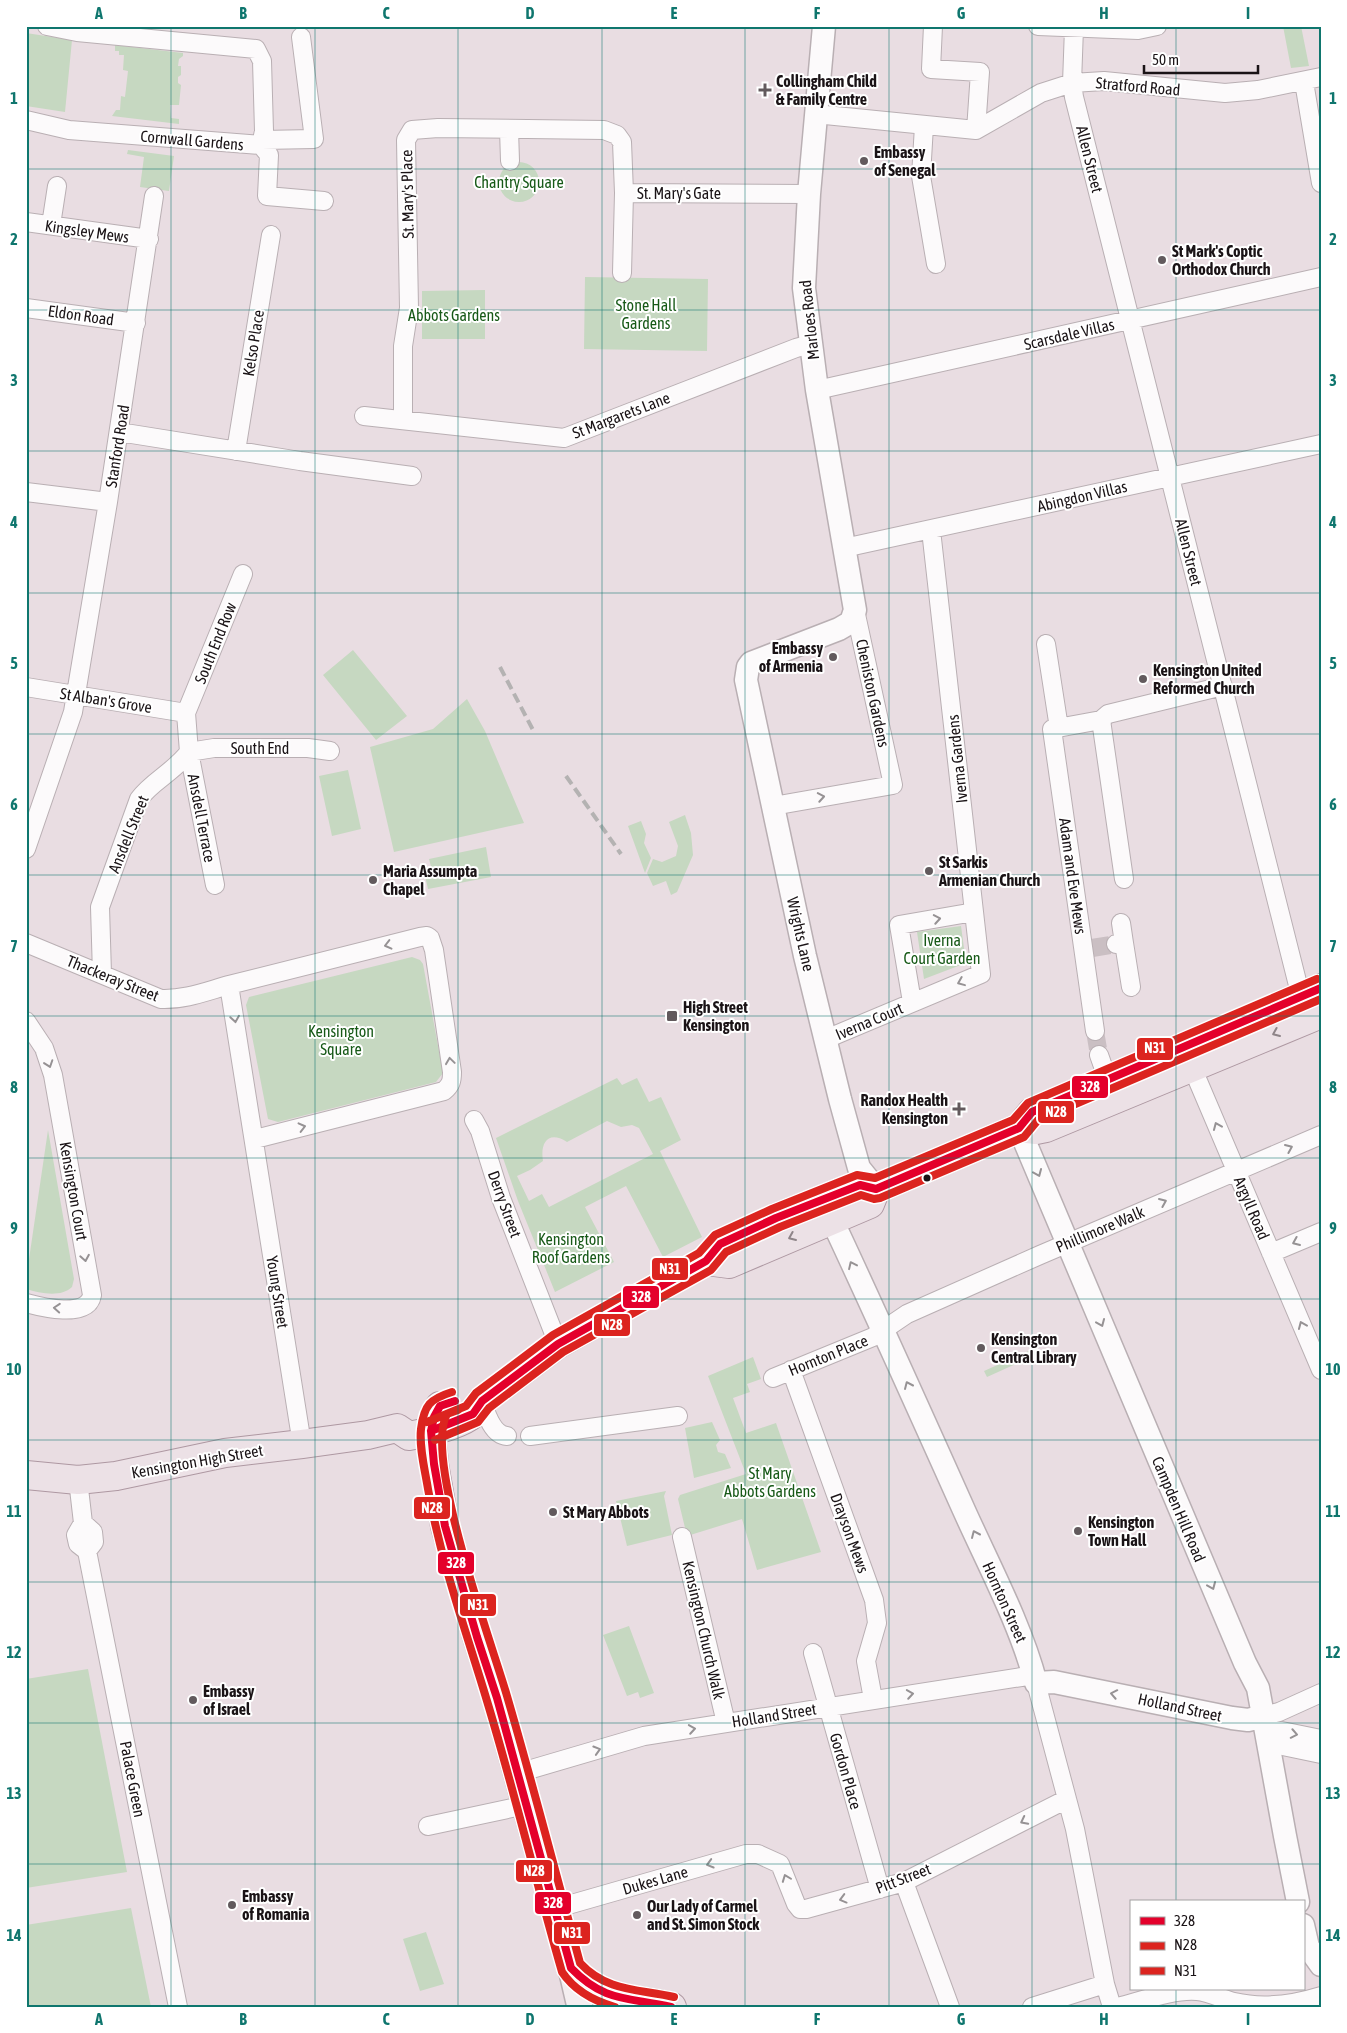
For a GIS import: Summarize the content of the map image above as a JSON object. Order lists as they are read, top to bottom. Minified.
{"streets":{"main road":["Kensington High Street"],"street":["Stratford Road","Cornwall Gardens","Allen Street","St. Mary's Gate","St. Mary's Place","Kingsley Mews","Eldon Road","Marloes Road","Scarsdale Villas","Kelso Place","St Margarets Lane","Stanford Road","Abingdon Villas","South End Row","Cheniston Gardens","St Alban's Grove","South End","Iverna Gardens","Ansdell Terrace","Ansdell Street","Adam and Eve Mews","Wrights Lane","Thackeray Street","Iverna Court","Kensington Court","Derry Street","Argyll Road","Phillimore Walk","Young Street","Hornton Place","Campden Hill Road","Drayson Mews","Hornton Street","Kensington Church Walk","Holland Street","Gordon Place","Palace Green","Pitt Street","Dukes Lane"]},"crossings":[["Stratford Road","Allen Street"],["Allen Street","Scarsdale Villas"],["Allen Street","Abingdon Villas"],["St. Mary's Gate","St. Mary's Place"],["St. Mary's Gate","Marloes Road"],["St. Mary's Place","St Margarets Lane"],["Kingsley Mews","Stanford Road"],["Eldon Road","Stanford Road"],["Marloes Road","Scarsdale Villas"],["Marloes Road","St Margarets Lane"],["Marloes Road","Abingdon Villas"],["Marloes Road","Cheniston Gardens"],["Stanford Road","St Alban's Grove"],["Abingdon Villas","Iverna Gardens"],["South End Row","St Alban's Grove"],["Cheniston Gardens","Wrights Lane"],["South End","Ansdell Terrace"],["South End","Ansdell Street"],["Iverna Gardens","Iverna Court"],["Ansdell Terrace","Ansdell Street"],["Ansdell Street","Thackeray Street"],["Wrights Lane","Iverna Court"],["Argyll Road","Phillimore Walk"],["Phillimore Walk","Hornton Place"],["Phillimore Walk","Campden Hill Road"],["Phillimore Walk","Hornton Street"],["Young Street","Kensington High Street"],["Hornton Place","Drayson Mews"],["Hornton Place","Hornton Street"],["Kensington High Street","Palace Green"],["Campden Hill Road","Holland Street"],["Drayson Mews","Holland Street"],["Hornton Street","Holland Street"],["Hornton Street","Pitt Street"],["Kensington Church Walk","Holland Street"],["Holland Street","Gordon Place"],["Gordon Place","Pitt Street"],["Pitt Street","Dukes Lane"]],"one_way":["Argyll Road","Phillimore Walk","Campden Hill Road","Hornton Street","Pitt Street","Dukes Lane"],"parks":["Chantry Square","Stone Hall Gardens","Abbots Gardens","Iverna Court Garden","Kensington Square","Kensington Roof Gardens","St Mary Abbots Gardens"],"places":{"health":["Collingham Child & Family Centre","Randox Health Kensington"],"other":["Embassy of Senegal","St Mark's Coptic Orthodox Church","Embassy of Armenia","Kensington United Reformed Church","St Sarkis Armenian Church","Maria Assumpta Chapel","Kensington Central Library","St Mary Abbots","Kensington Town Hall","Embassy of Israel","Embassy of Romania","Our Lady of Carmel and St. Simon Stock"],"transit":["High Street Kensington"]},"lines":["transit line N31","transit line 328","transit line N28"],"legend":["328","N28","N31"],"scale_bar":"50 m","grid":{"columns":["A","B","C","D","E","F","G","H","I"],"rows":["1","2","3","4","5","6","7","8","9","10","11","12","13","14"]}}
